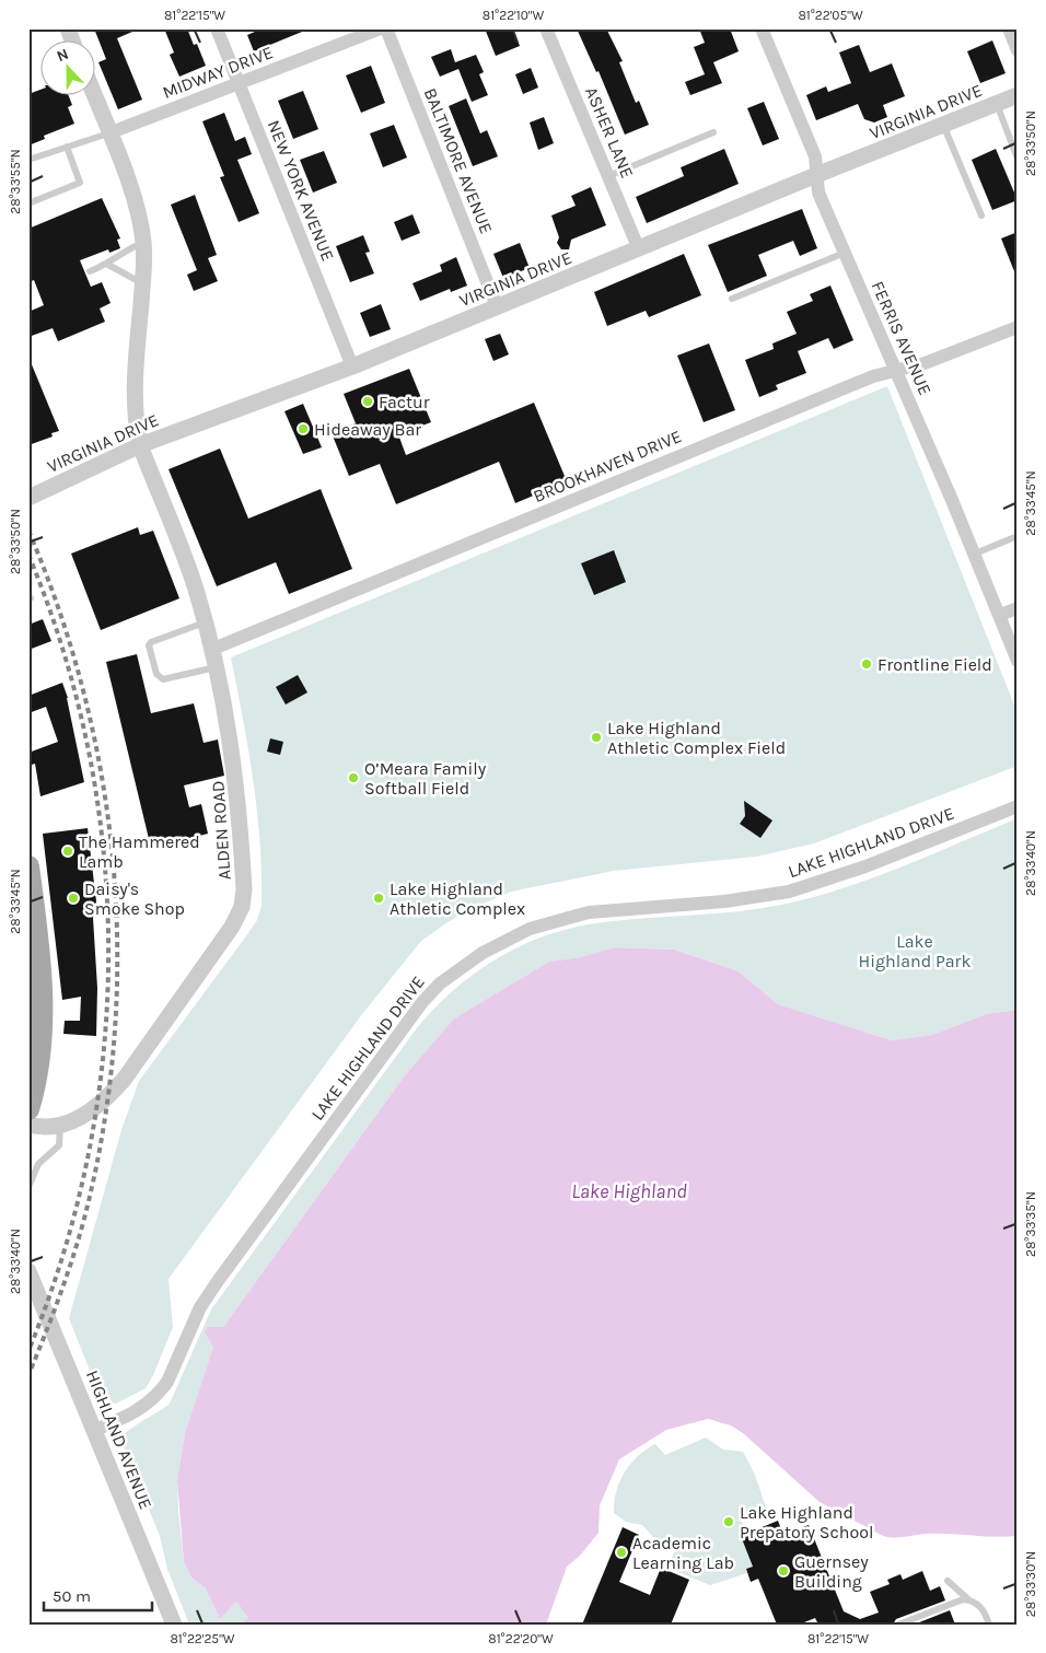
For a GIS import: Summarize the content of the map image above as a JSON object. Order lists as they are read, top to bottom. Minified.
{"streets":{"street":["MIDWAY DRIVE","VIRGINIA DRIVE","ASHER LANE","BALTIMORE AVENUE","NEW YORK AVENUE","FERRIS AVENUE","BROOKHAVEN DRIVE","ALDEN ROAD","LAKE HIGHLAND DRIVE","HIGHLAND AVENUE"]},"crossings":[["MIDWAY DRIVE","NEW YORK AVENUE"],["MIDWAY DRIVE","ALDEN ROAD"],["VIRGINIA DRIVE","ASHER LANE"],["VIRGINIA DRIVE","BALTIMORE AVENUE"],["VIRGINIA DRIVE","NEW YORK AVENUE"],["VIRGINIA DRIVE","FERRIS AVENUE"],["VIRGINIA DRIVE","ALDEN ROAD"],["FERRIS AVENUE","BROOKHAVEN DRIVE"],["BROOKHAVEN DRIVE","ALDEN ROAD"],["LAKE HIGHLAND DRIVE","HIGHLAND AVENUE"]],"water":["Lake Highland"],"parks":["Lake Highland Park"],"places":["Factur","Hideaway Bar","Frontline Field","Lake Highland Athletic Complex Field","O’Meara Family Softball Field","The Hammered Lamb","Daisy's Smoke Shop","Lake Highland Athletic Complex","Lake Highland Prepatory School","Academic Learning Lab","Guernsey Building"],"scale_bar":"50 m","north":"top","coordinates":["81°22'15\"W","81°22'10\"W","81°22'05\"W","28°33'50\"N","28°33'55\"N","28°33'45\"N","28°33'40\"N","28°33'35\"N","28°33'30\"N","81°22'25\"W","81°22'20\"W"]}
